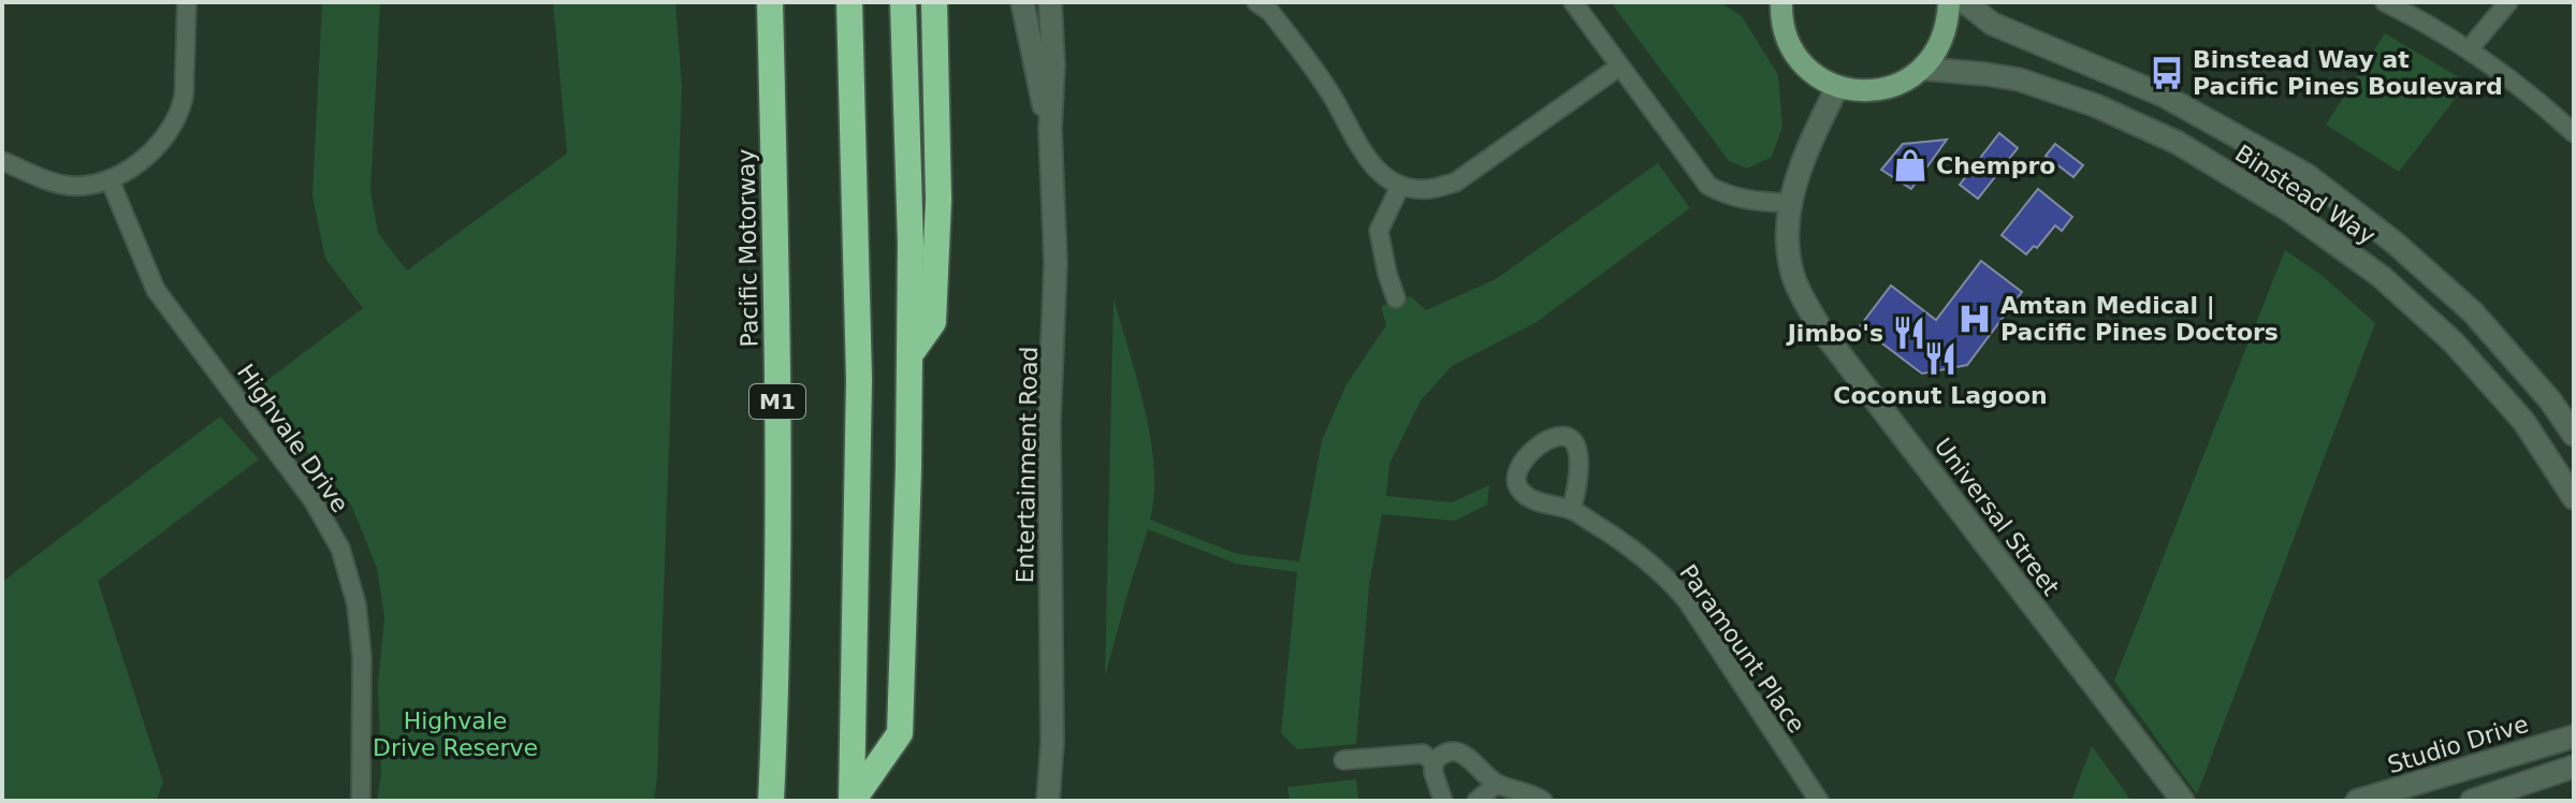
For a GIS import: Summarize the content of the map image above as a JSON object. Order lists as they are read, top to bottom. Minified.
{"streets":{"highway":["Pacific Motorway","M1"],"street":["Binstead Way","Highvale Drive","Entertainment Road","Universal Street","Paramount Place","Studio Drive"]},"parks":["Highvale Drive Reserve"],"places":{"bus stop":["Binstead Way at Pacific Pines Boulevard"],"shop":["Chempro"],"hospital":["Amtan Medical | Pacific Pines Doctors"],"restaurant":["Jimbo's","Coconut Lagoon"]}}
